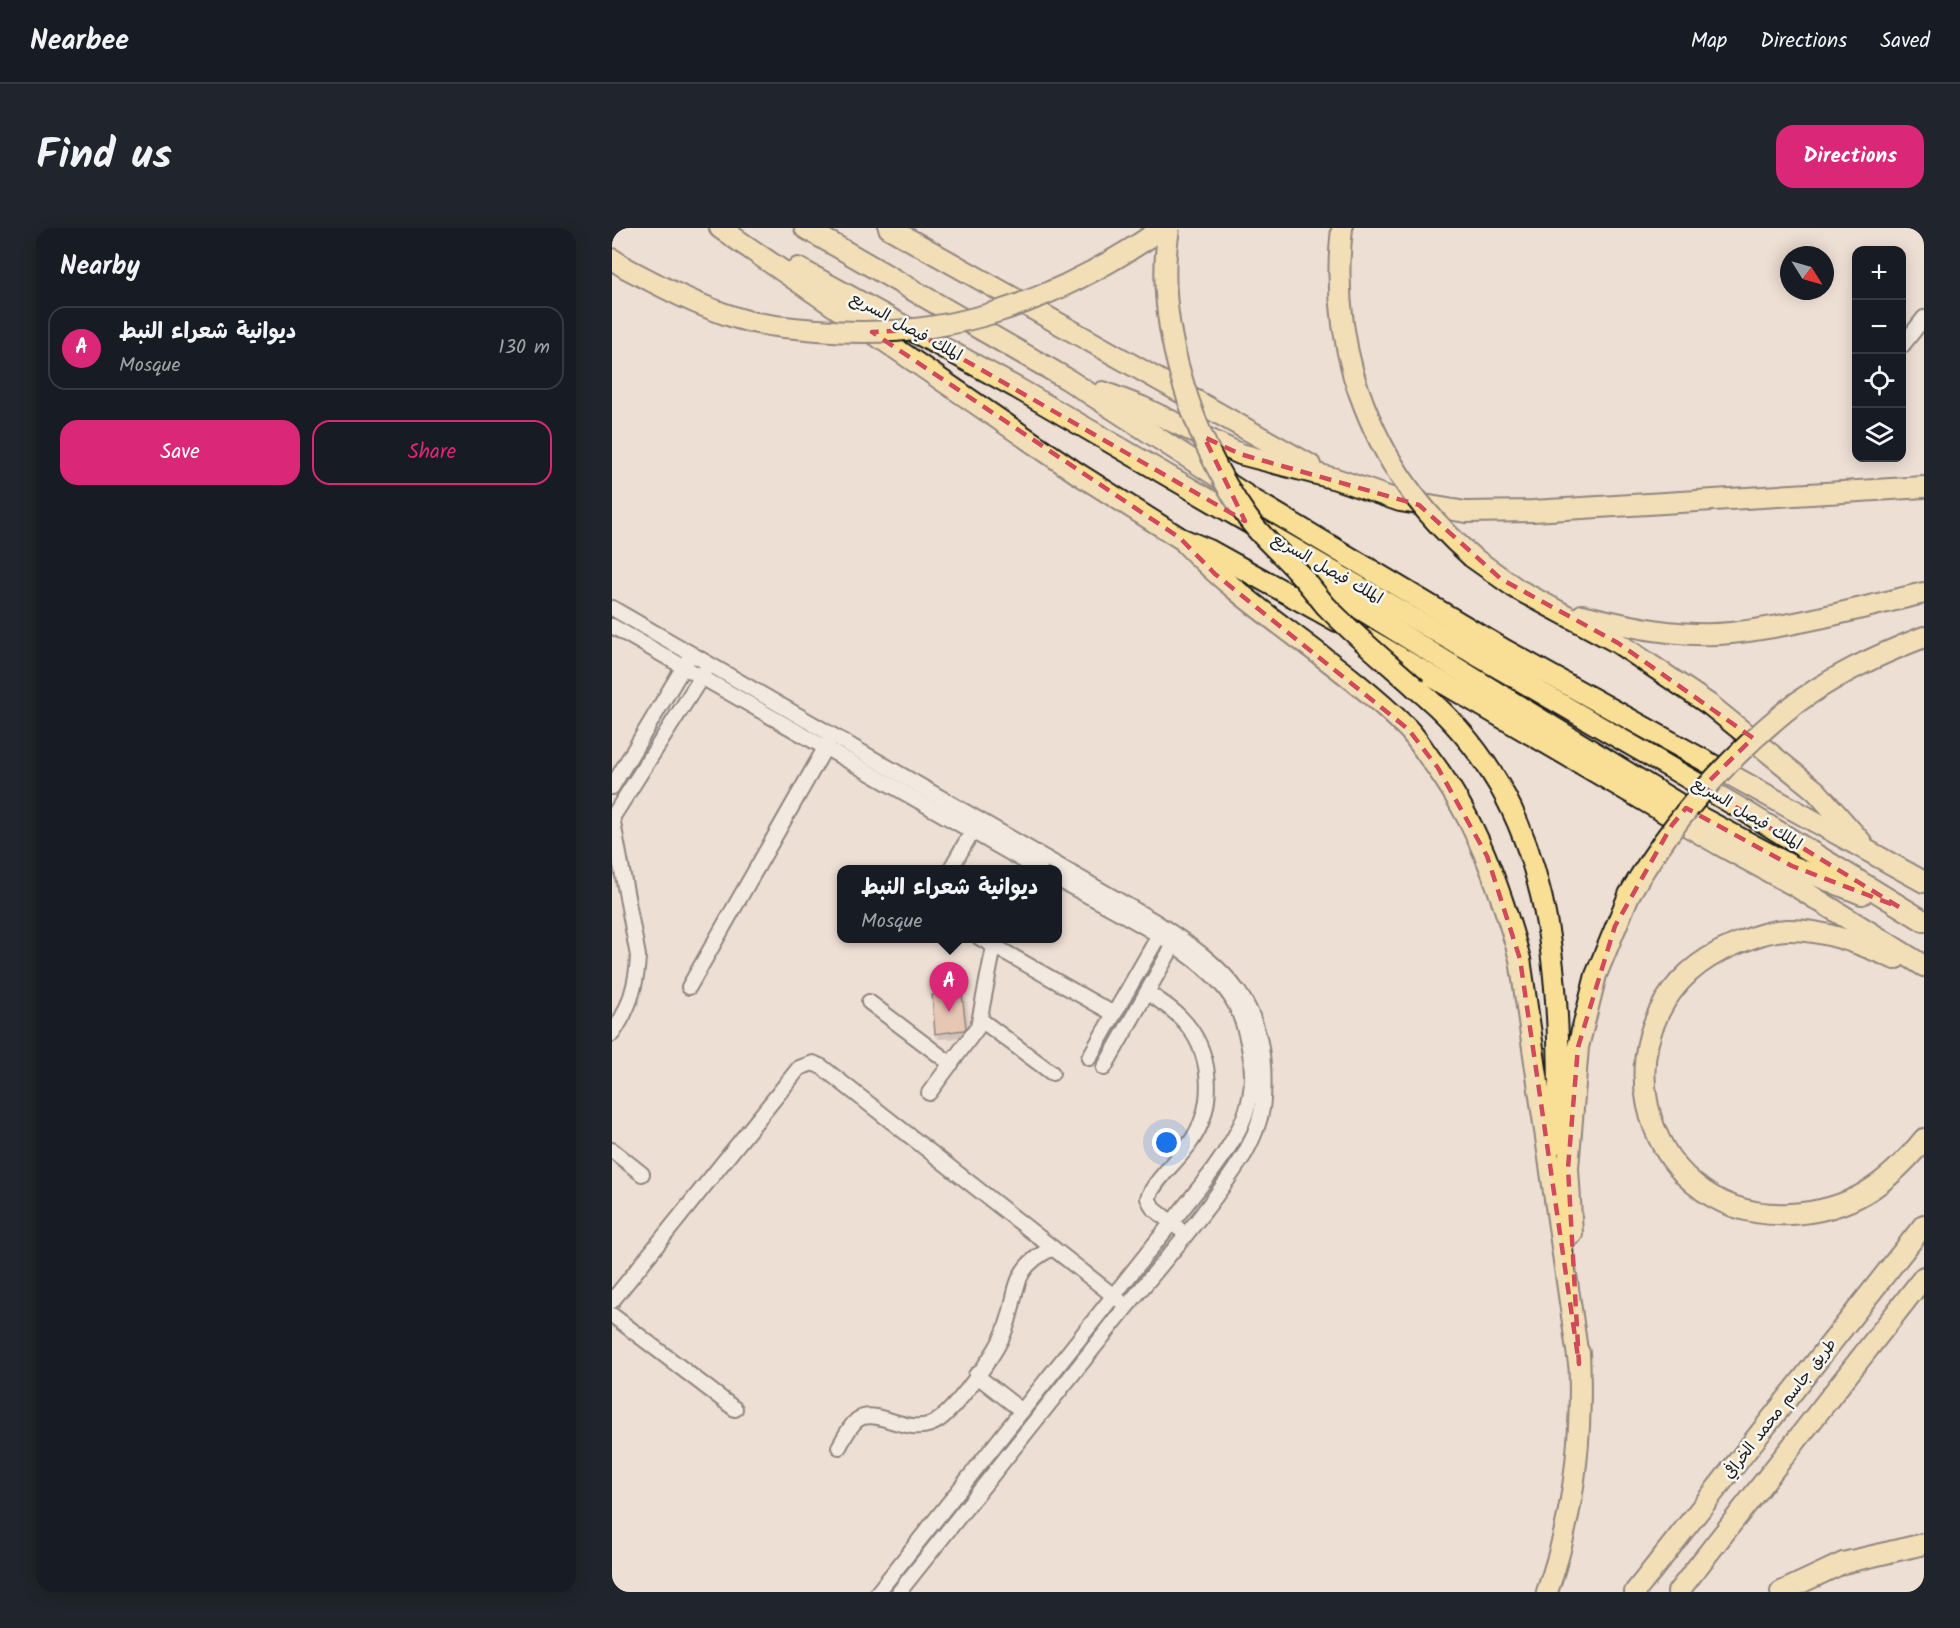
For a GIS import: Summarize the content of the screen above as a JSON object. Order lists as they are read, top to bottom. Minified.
{"streets":{"highway":["الملك فيصل السريع","طريق جاسم محمد الخرافي"]},"north":"bottom right","page":{"header":"Nearbee","nav":["Map","Directions","Saved"],"title":"Find us","buttons":["Directions",["Save","Share"]],"heading":"Nearby","map_buttons":["+","−"],"list":[{"mark":"A","name":"ديوانية شعراء النبط","note":"Mosque","value":"130 m"}],"popup":["ديوانية شعراء النبط","Mosque"],"pins":"A"}}
